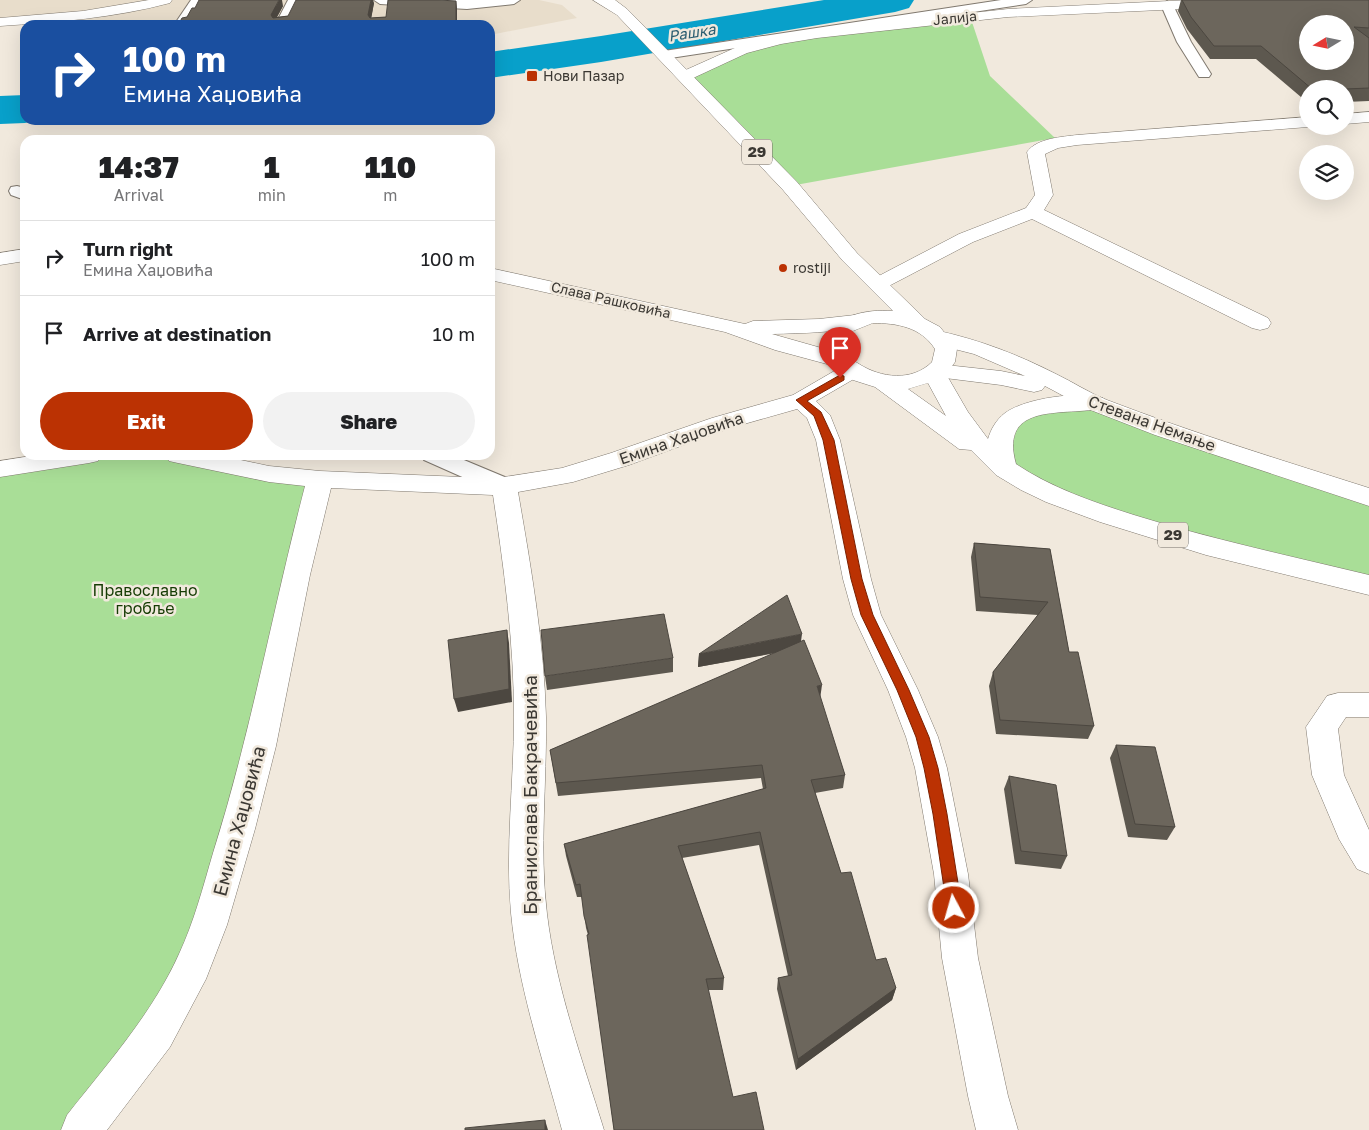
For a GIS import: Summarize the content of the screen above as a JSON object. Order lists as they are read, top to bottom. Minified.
{"streets":{"street":["Јалија","29","Слава Рашковића","Стевана Немање","Емина Хаџовића","Бранислава Бакрачевића"]},"crossings":[["Јалија","29"],["29","Стевана Немање"],["29","Емина Хаџовића"],["Стевана Немање","Емина Хаџовића"],["Емина Хаџовића","Бранислава Бакрачевића"]],"water":["Рашка"],"parks":["Православно гробље"],"places":{"transit":["Нови Пазар"],"other":["rostiji"]},"north":"left","page":{"turn":["100 m","Емина Хаџовића"],"eta":["14:37","Arrival","1","min","110","m"],"list":[{"name":"Turn right","note":"Емина Хаџовића","value":"100 m"},{"name":"Arrive at destination","value":"10 m"}],"buttons":["Exit","Share"]}}
